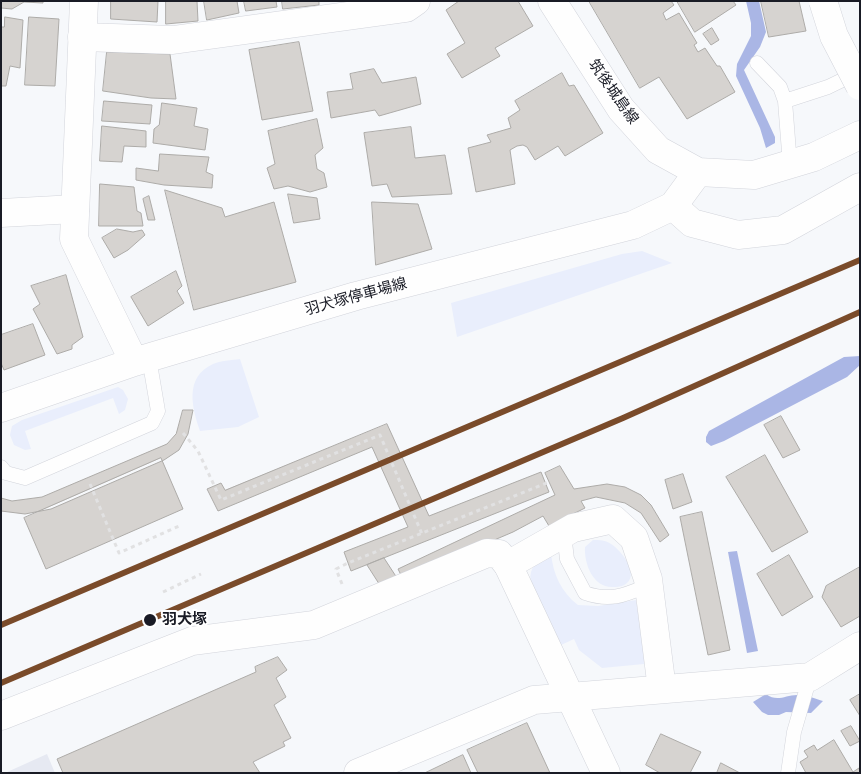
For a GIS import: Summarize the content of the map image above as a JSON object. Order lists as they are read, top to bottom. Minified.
{"streets":{"street":["筑後城島線","羽犬塚停車場線"]},"crossings":[["筑後城島線","羽犬塚停車場線"]],"places":["羽犬塚"]}
